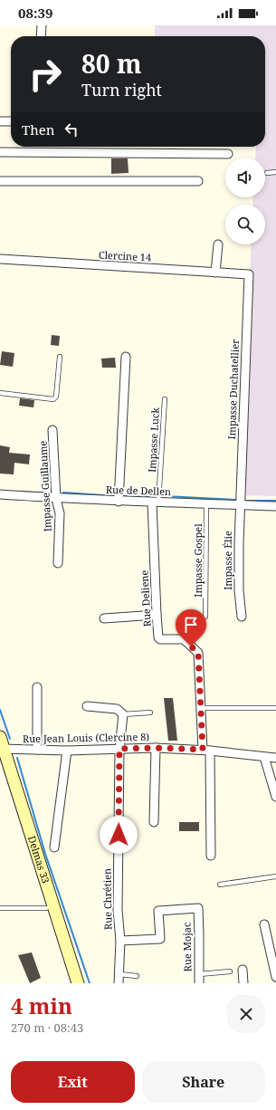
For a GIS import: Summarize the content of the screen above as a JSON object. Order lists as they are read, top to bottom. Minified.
{"streets":{"main road":["Delmas 33"],"street":["Clercine 14","Impasse Duchatellier","Impasse Guillaume","Rue de Dellen","Impasse Élie","Rue Deliene","Rue Jean Louis (Clercine 8)","Rue Chrétien","Rue Mojac"],"lane":["Impasse Luck","Impasse Gospel"]},"crossings":[["Clercine 14","Impasse Duchatellier"],["Impasse Duchatellier","Rue de Dellen"],["Impasse Duchatellier","Impasse Élie"],["Impasse Luck","Rue de Dellen"],["Impasse Luck","Rue Deliene"],["Impasse Guillaume","Rue de Dellen"],["Rue de Dellen","Impasse Gospel"],["Rue de Dellen","Impasse Élie"],["Rue de Dellen","Rue Deliene"],["Rue Deliene","Rue Jean Louis (Clercine 8)"],["Rue Jean Louis (Clercine 8)","Delmas 33"],["Rue Jean Louis (Clercine 8)","Rue Chrétien"],["Rue Chrétien","Rue Mojac"]],"page":{"status":"08:39","turn":["80 m","Turn right"],"then":"Then","heading":["4 min","270 m · 08:43"],"buttons":["Exit","Share"]}}
